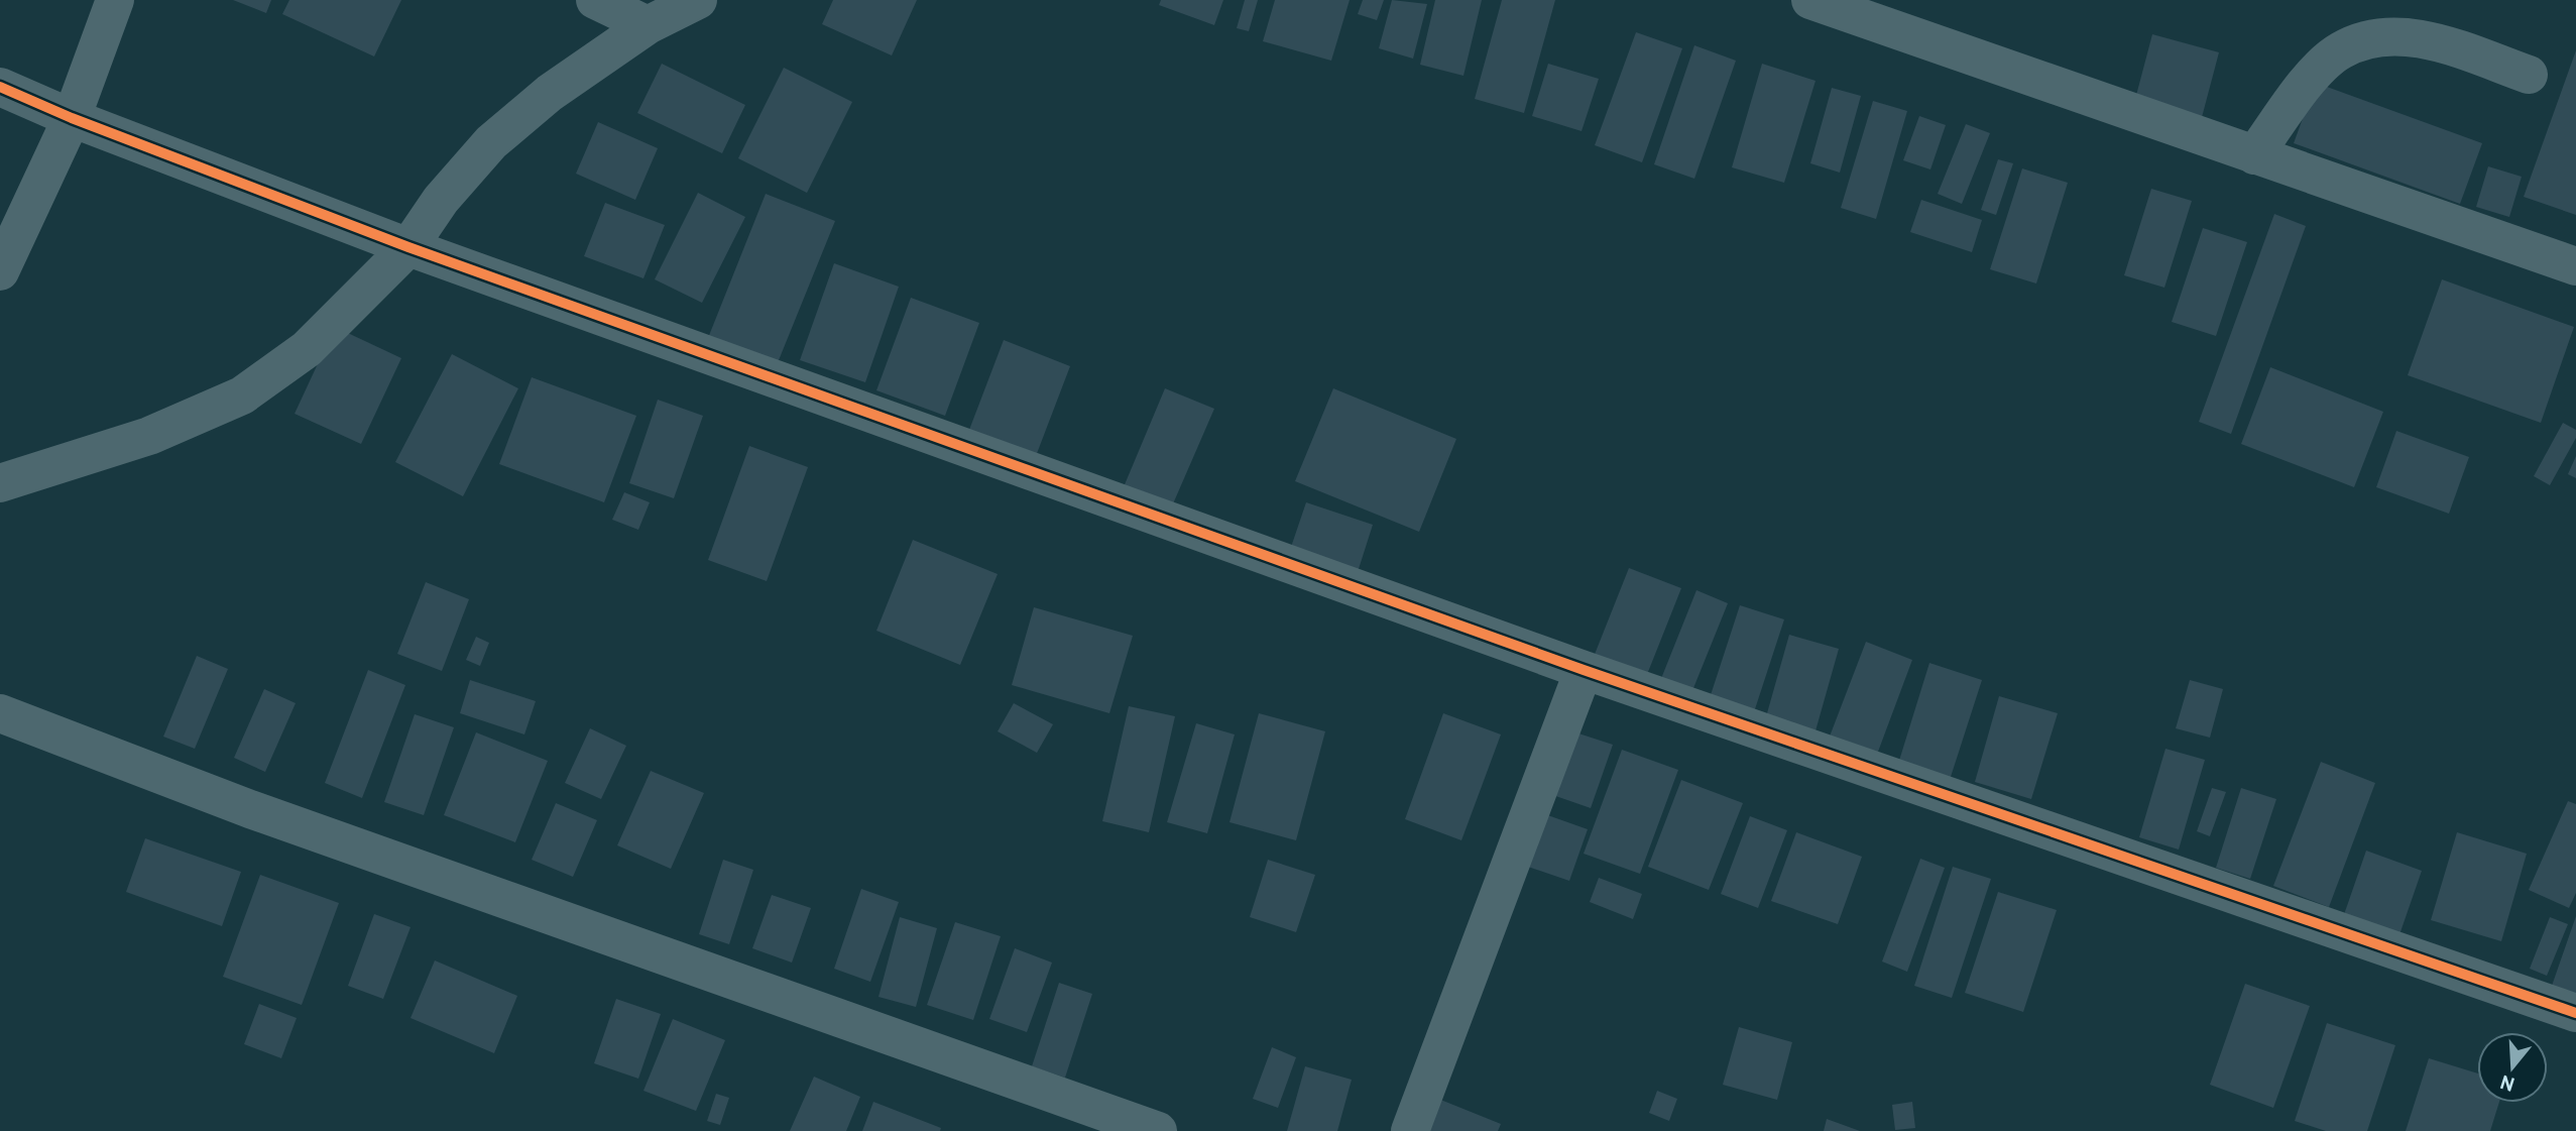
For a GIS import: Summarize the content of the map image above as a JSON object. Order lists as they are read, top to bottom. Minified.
{"north":"bottom"}
